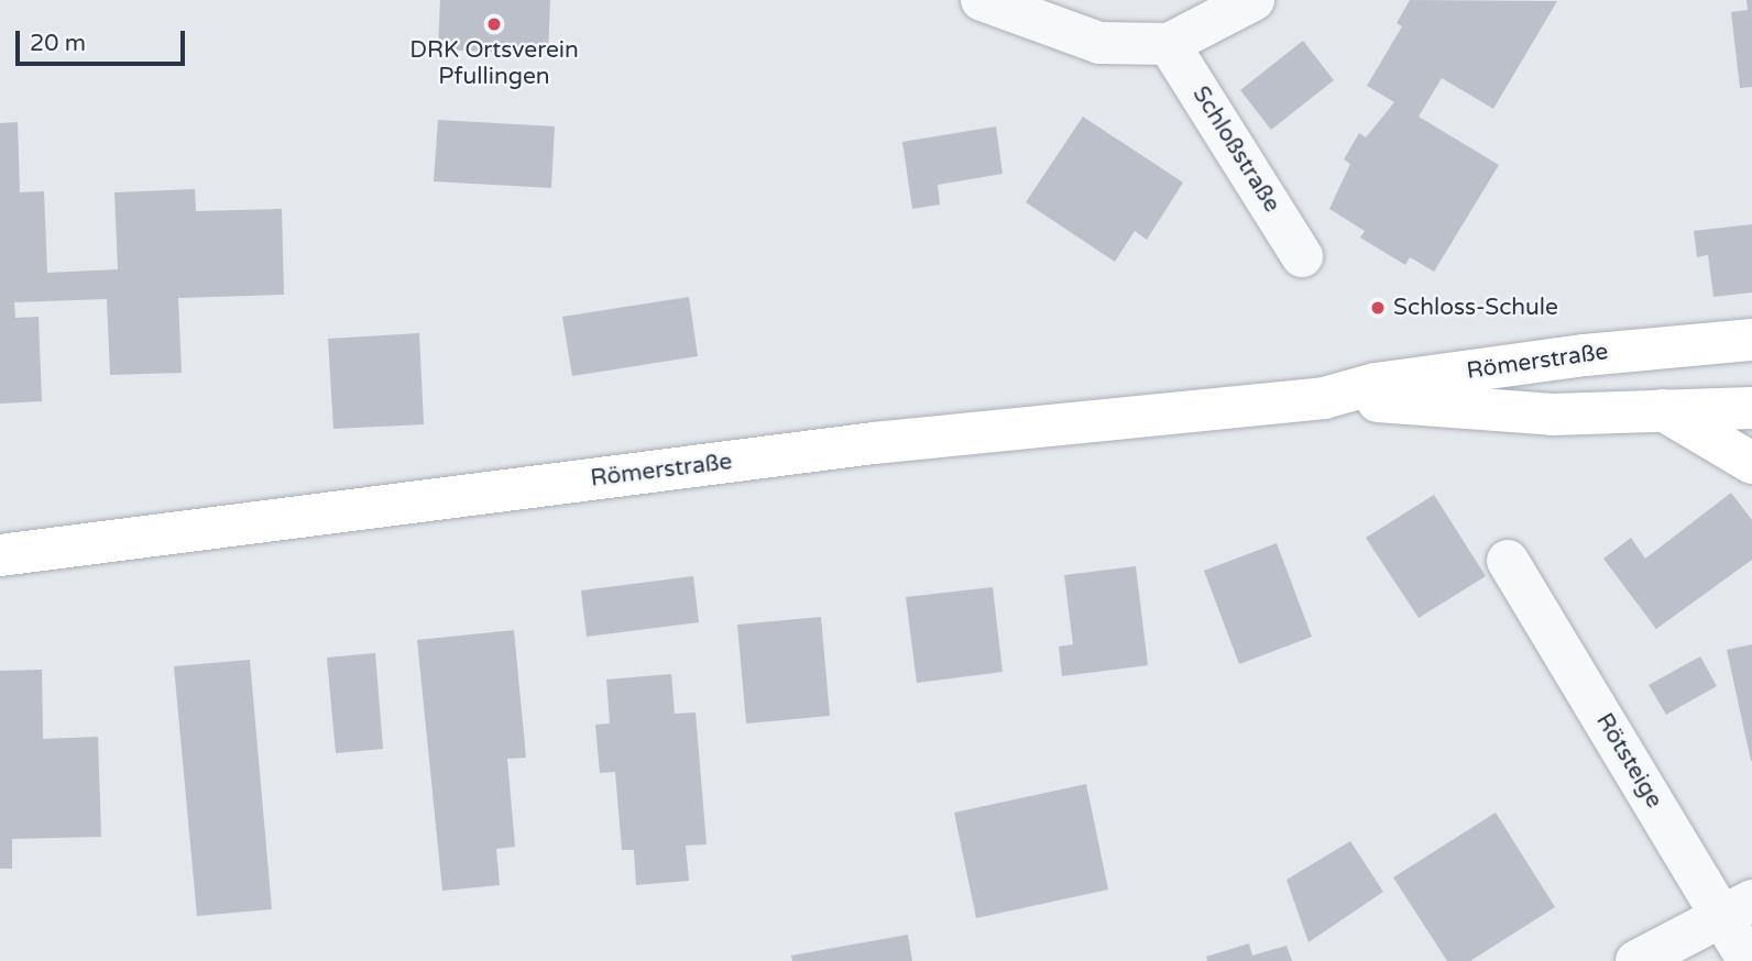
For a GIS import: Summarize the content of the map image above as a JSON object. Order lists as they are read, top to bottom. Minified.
{"streets":{"main road":["Römerstraße"],"street":["Schloßstraße","Rötsteige"]},"places":["DRK Ortsverein Pfullingen","Schloss-Schule"],"scale_bar":"20 m"}
